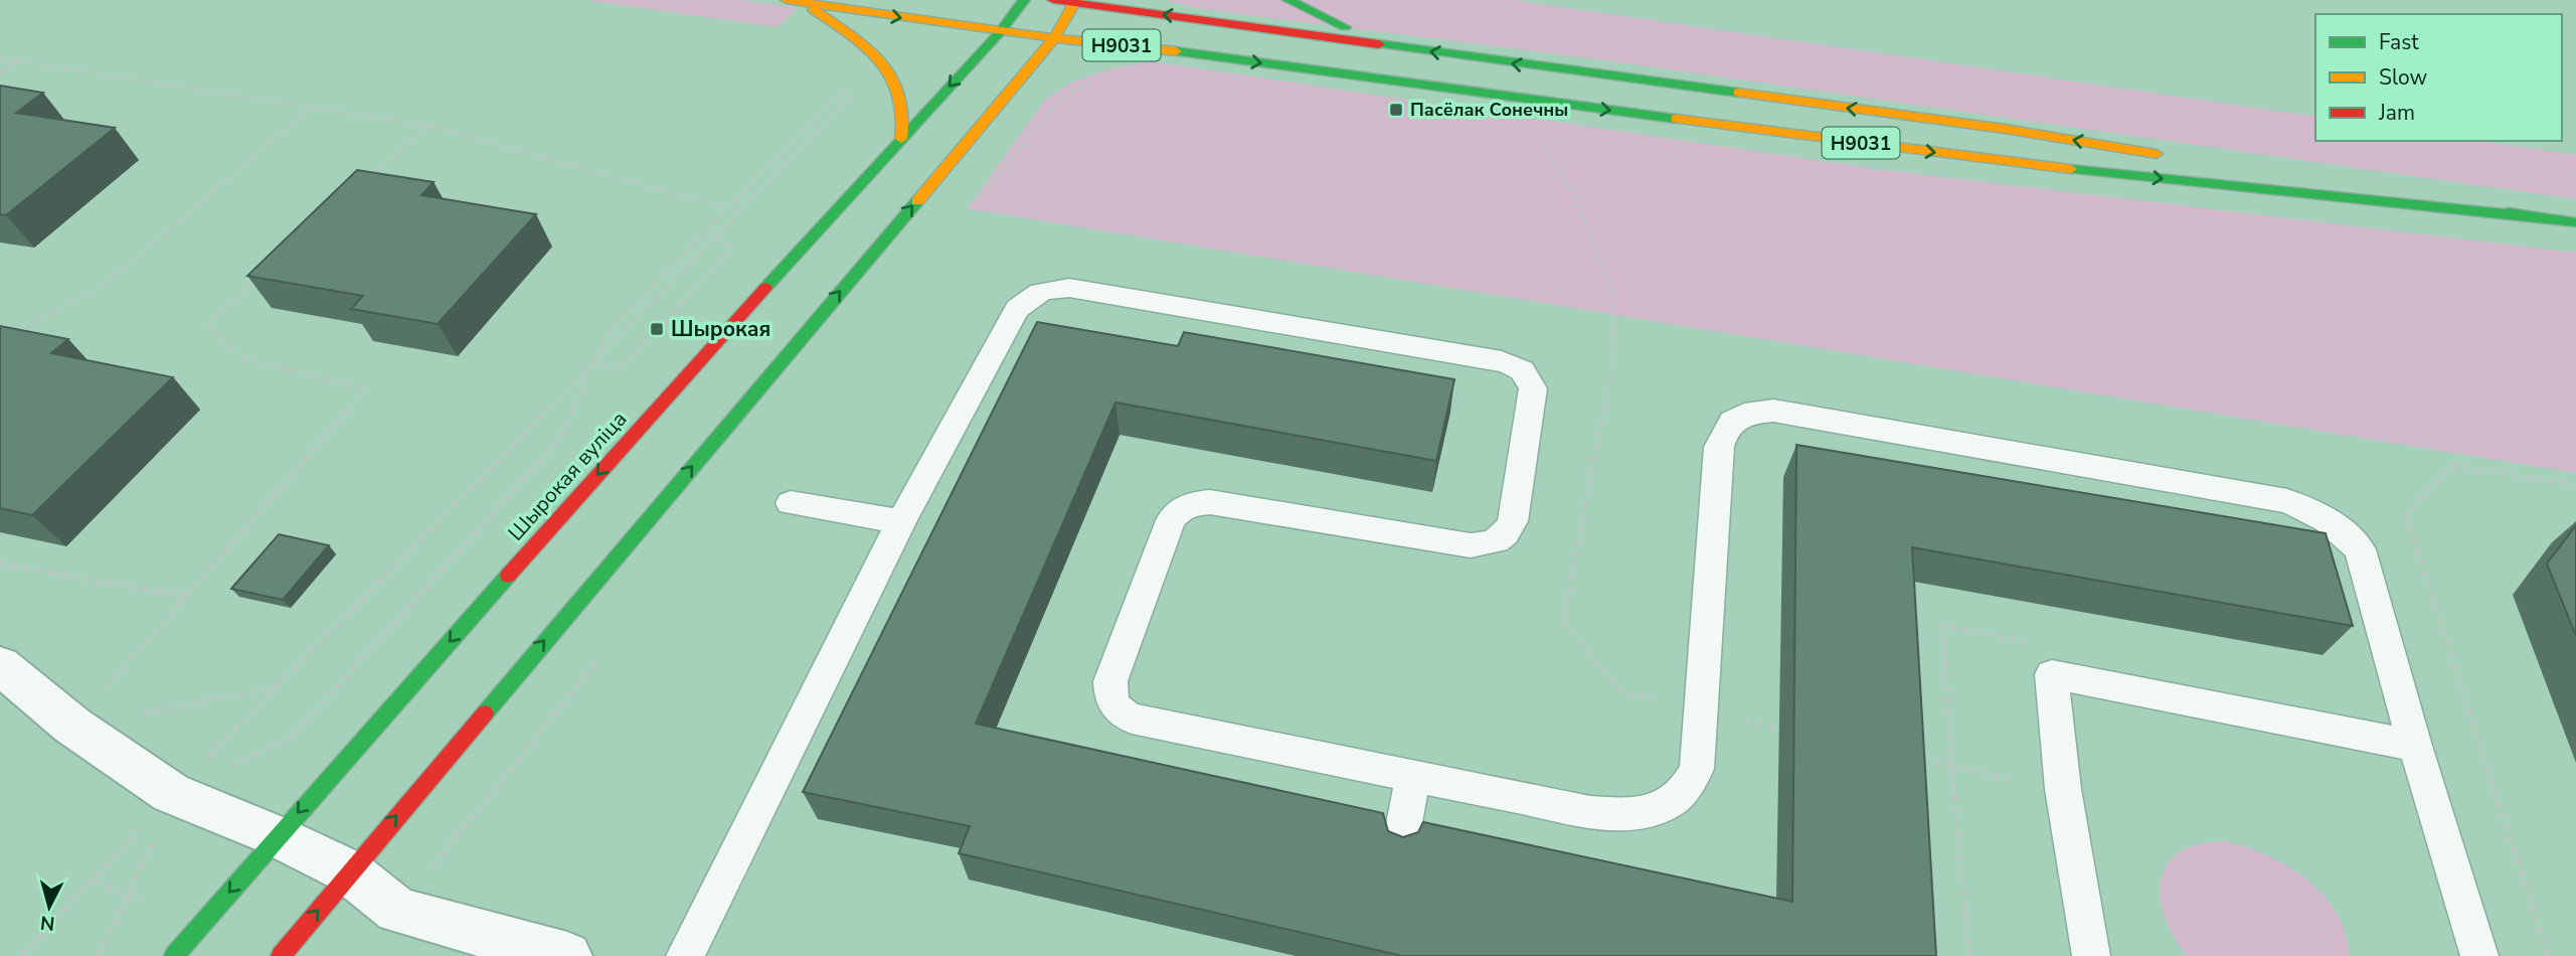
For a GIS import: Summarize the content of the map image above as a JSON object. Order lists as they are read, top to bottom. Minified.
{"streets":{"main road":["Н9031","Шырокая вуліца"]},"crossings":[["Н9031","Шырокая вуліца"]],"places":{"transit":["Пасёлак Сонечны","Шырокая"]},"legend":["Fast","Slow","Jam"],"north":"bottom"}
